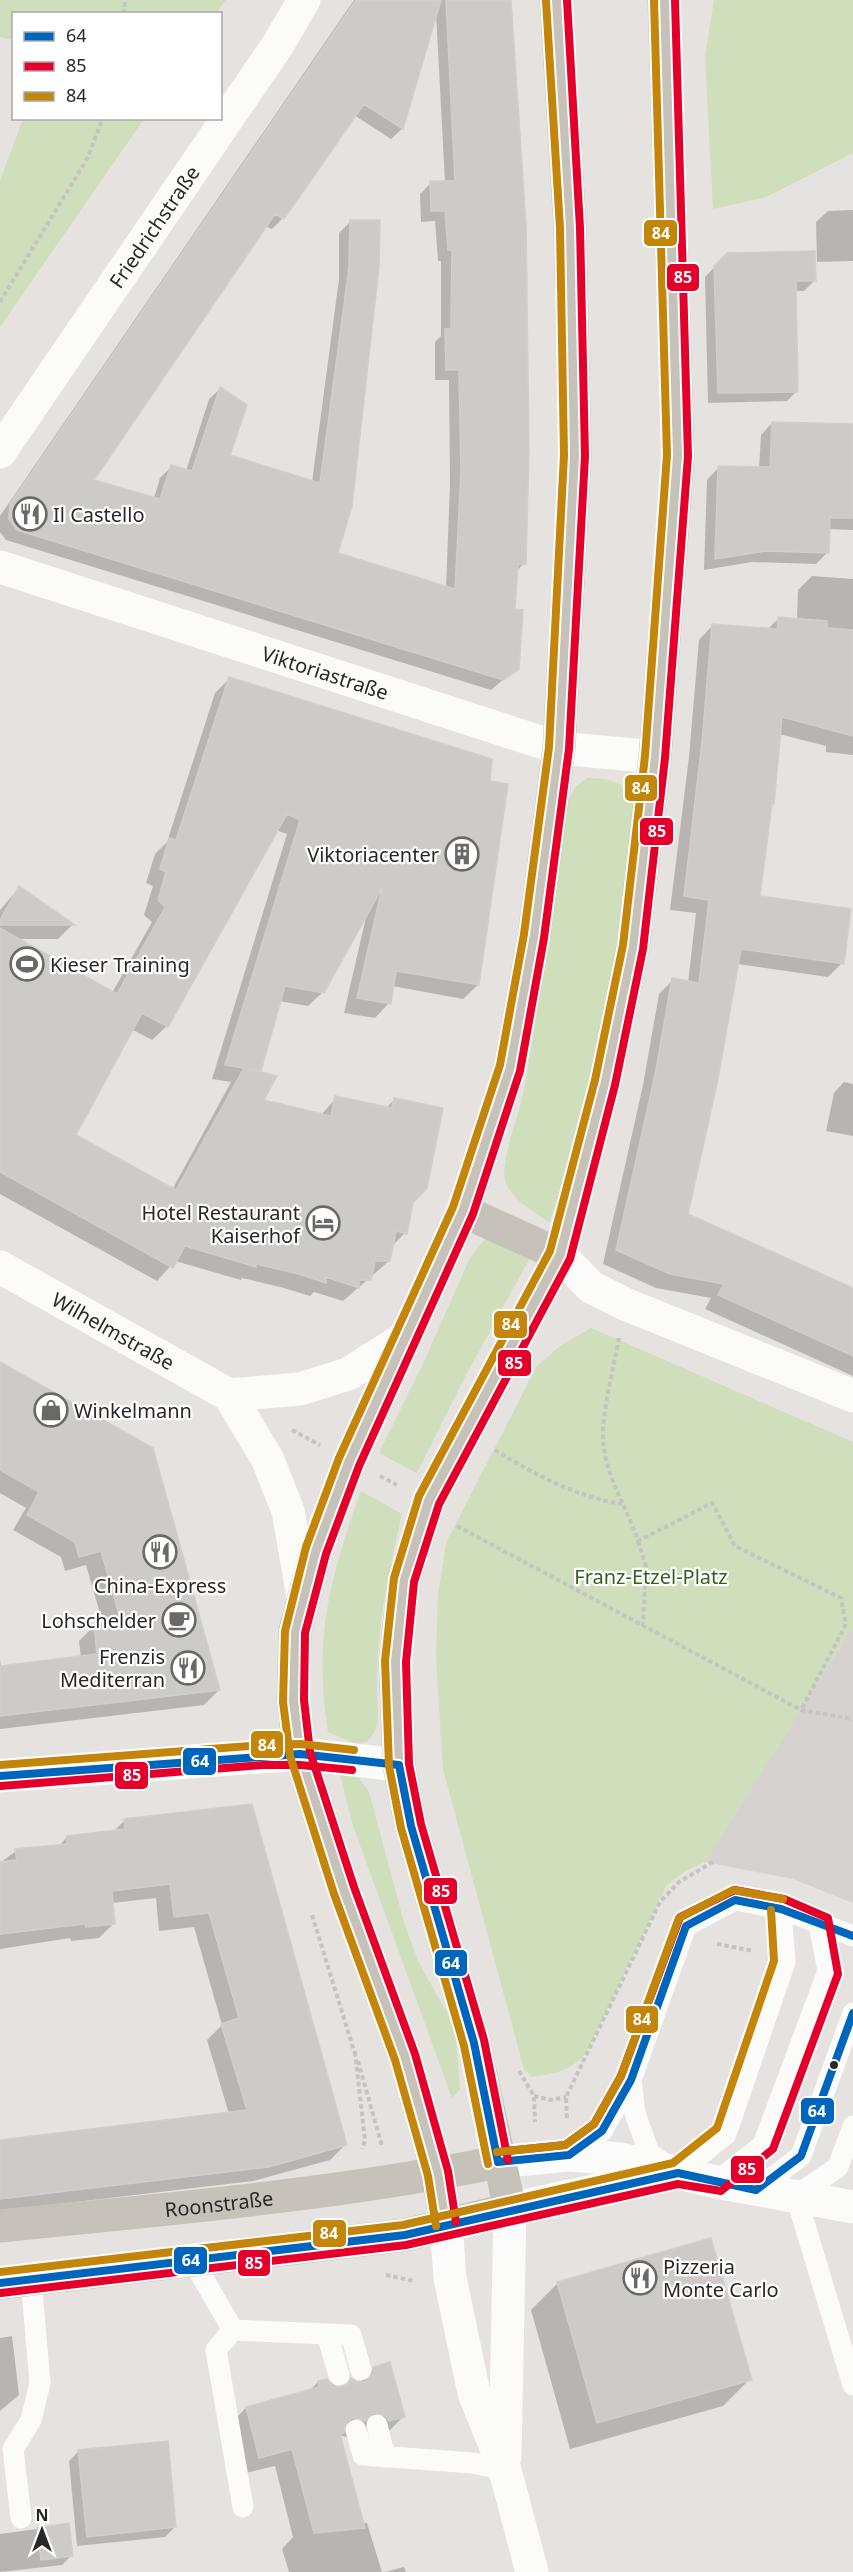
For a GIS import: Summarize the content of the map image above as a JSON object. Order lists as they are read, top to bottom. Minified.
{"streets":{"main road":["Roonstraße"],"street":["Friedrichstraße","Viktoriastraße","Wilhelmstraße"]},"parks":["Franz-Etzel-Platz"],"places":{"restaurant":["Il Castello","China-Express","Frenzis Mediterran","Pizzeria Monte Carlo"],"building":["Viktoriacenter"],"sports":["Kieser Training"],"hotel":["Hotel Restaurant Kaiserhof"],"shop":["Winkelmann"],"cafe":["Lohschelder"]},"lines":["transit line 85","transit line 84","transit line 64"],"legend":["64","85","84"],"north":"top"}
